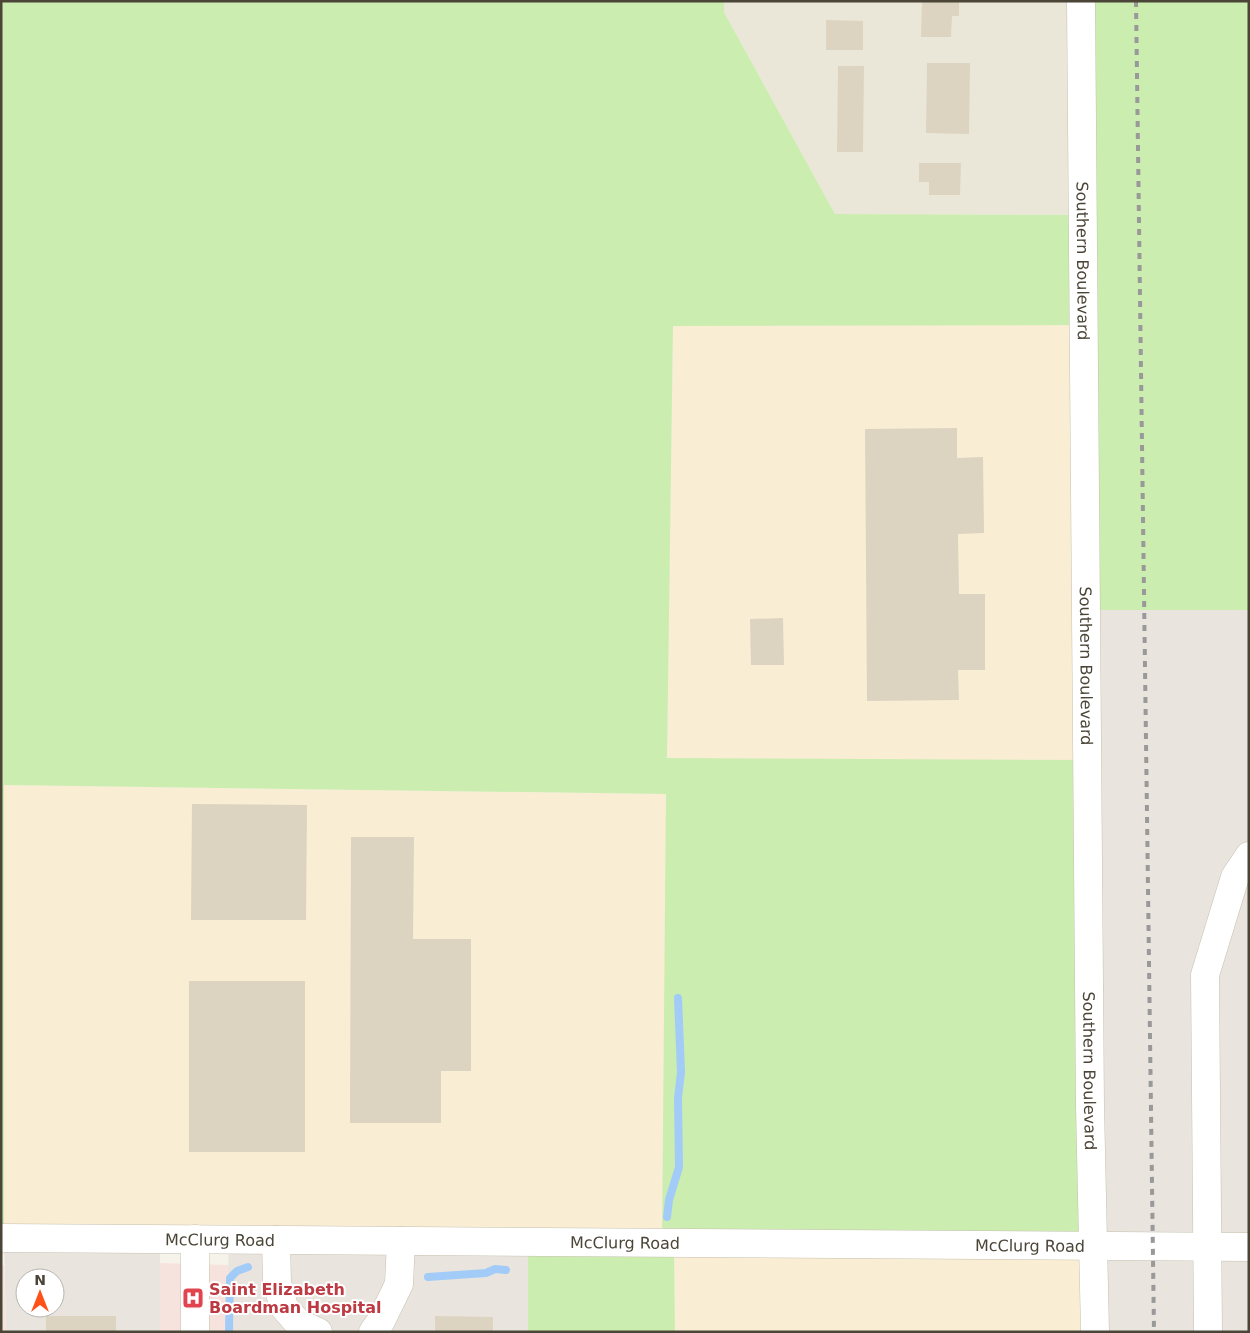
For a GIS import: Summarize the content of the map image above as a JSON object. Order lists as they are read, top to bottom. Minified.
{"streets":{"street":["Southern Boulevard","McClurg Road"]},"crossings":[["Southern Boulevard","McClurg Road"]],"places":{"hospital":["Saint Elizabeth Boardman Hospital"]},"north":"top"}
